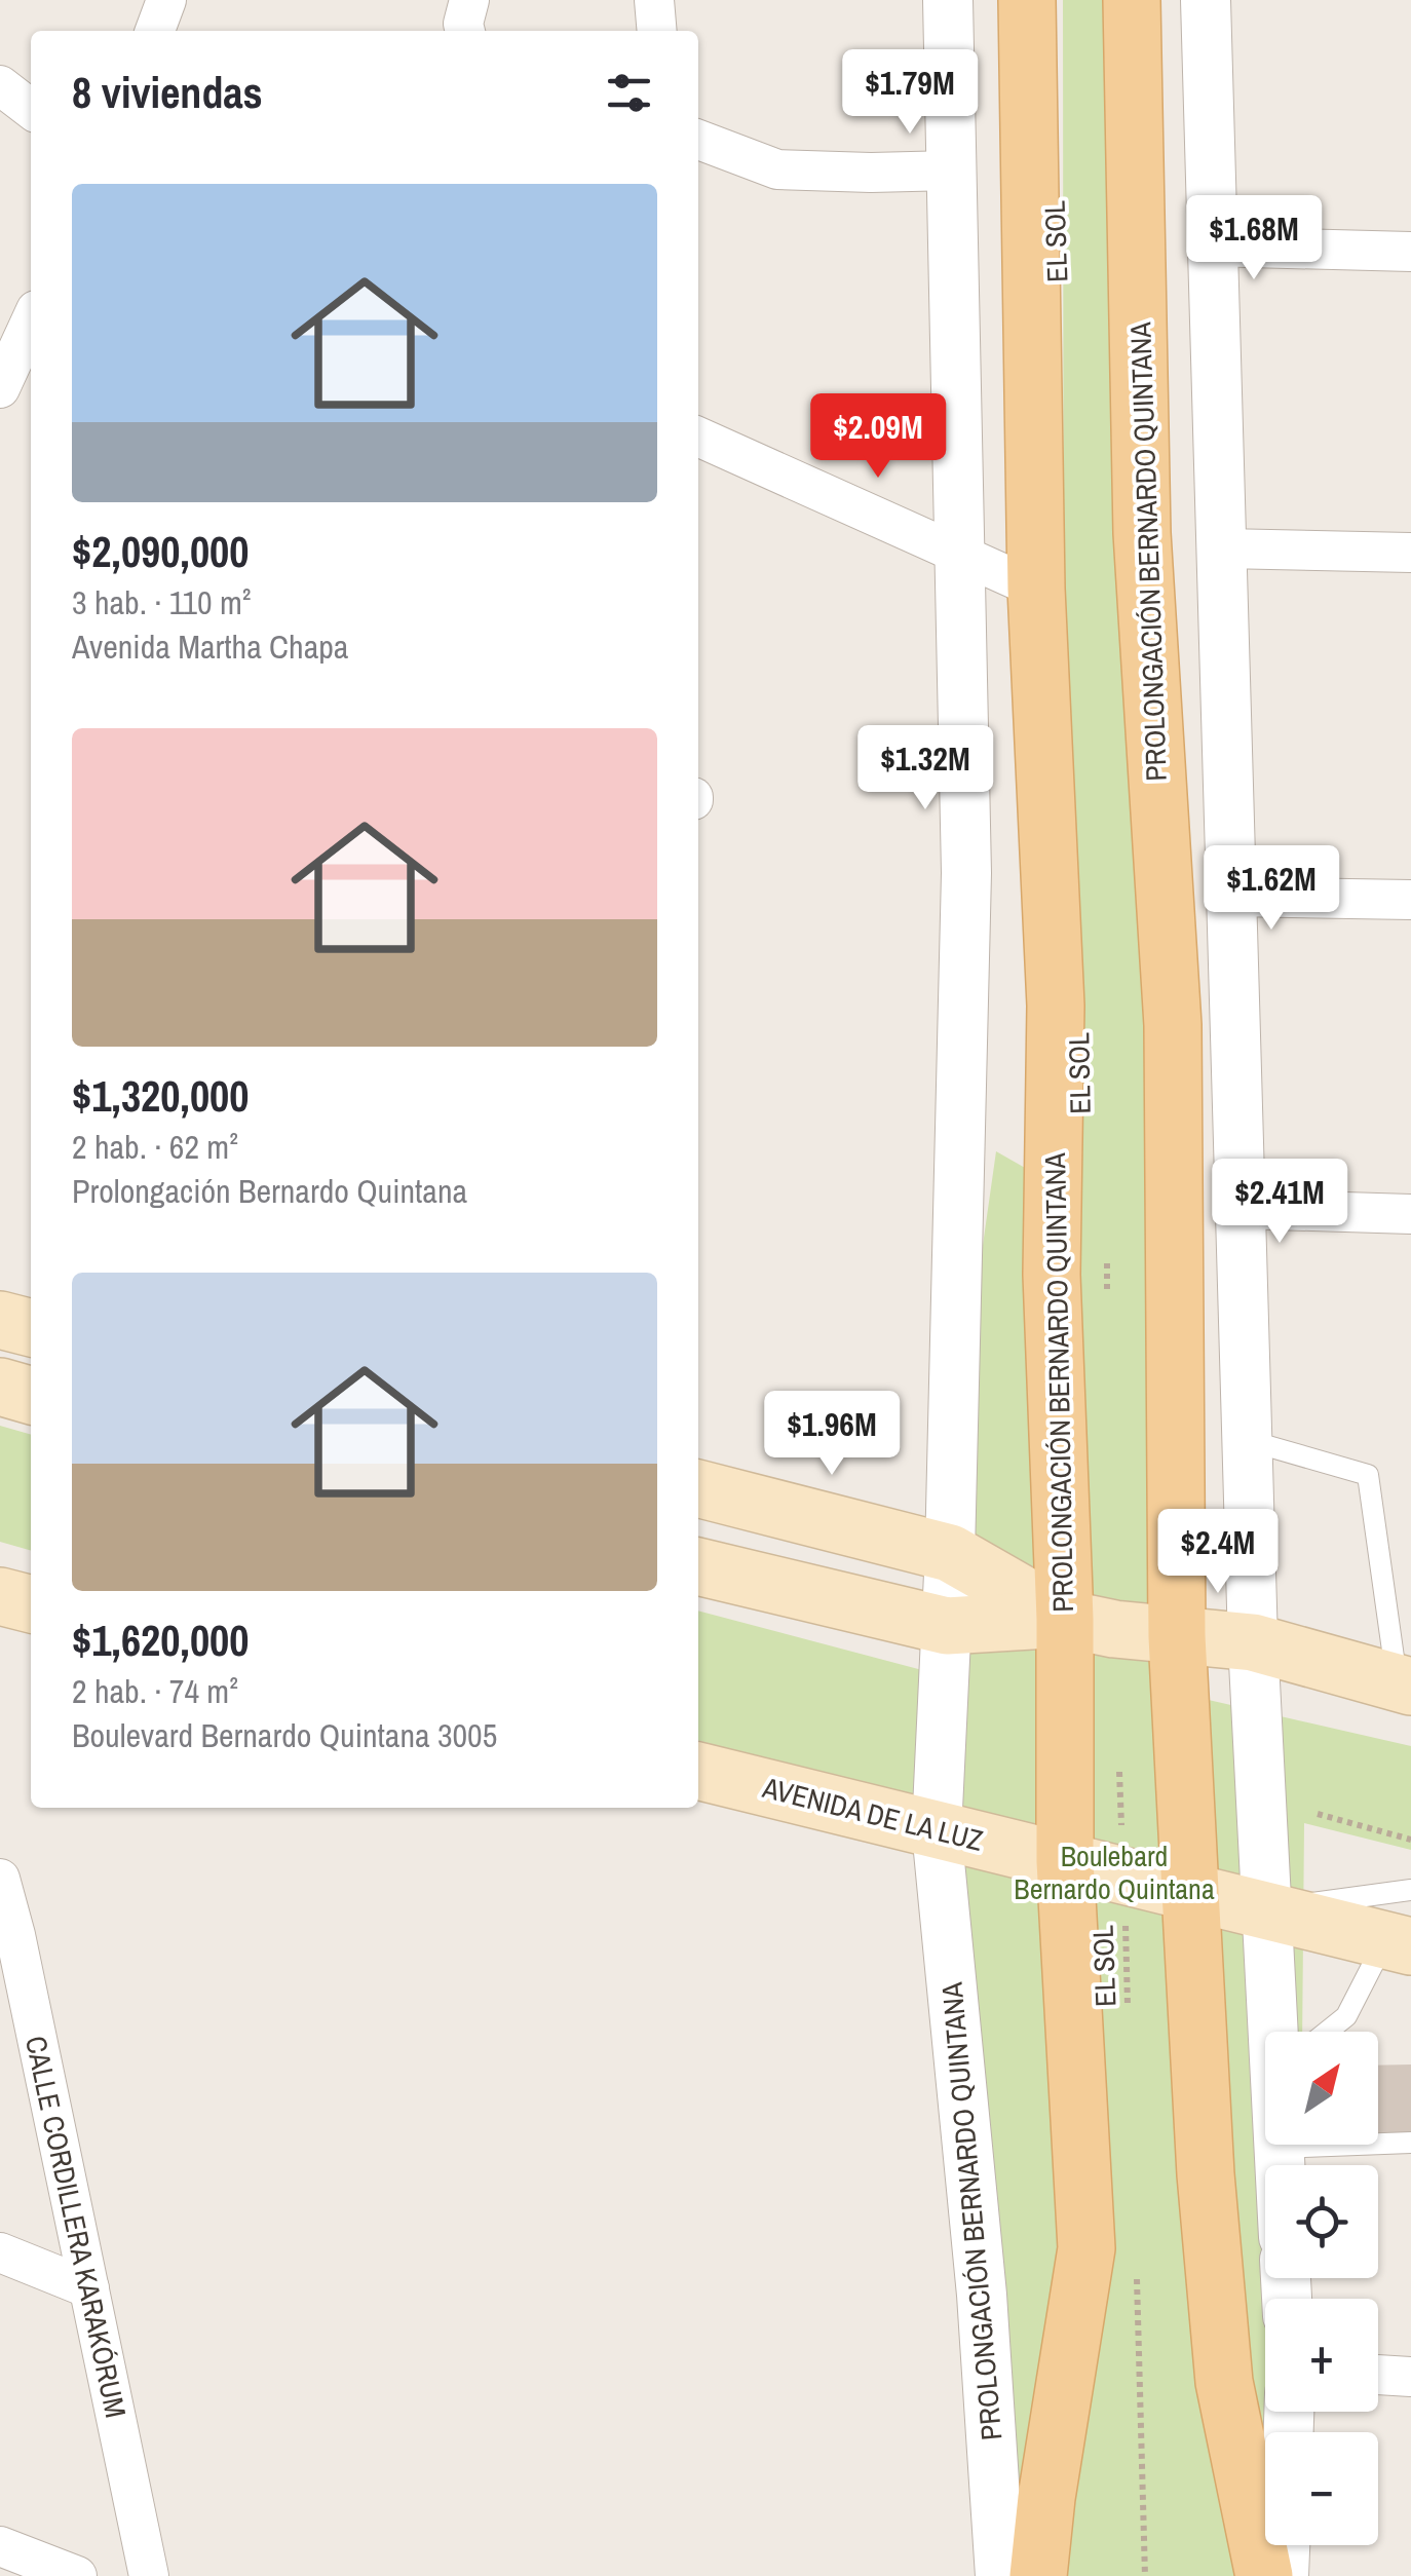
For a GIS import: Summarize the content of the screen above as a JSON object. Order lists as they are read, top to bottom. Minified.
{"streets":{"main road":["PROLONGACIÓN BERNARDO QUINTANA","AVENIDA DE LA LUZ"],"street":["CALLE CORDILLERA KARAKÓRUM"],"path":["EL SOL"]},"crossings":[["EL SOL","AVENIDA DE LA LUZ"],["PROLONGACIÓN BERNARDO QUINTANA","AVENIDA DE LA LUZ"]],"parks":["Boulebard Bernardo Quintana"],"north":"top right","page":{"heading":"8 viviendas","price":["$1.79M","$1.68M","$2.09M","$1.32M","$1.62M","$2.41M","$1.96M","$2.4M"],"list":[{"name":"$2,090,000","note":"3 hab. · 110 m² · Avenida Martha Chapa"},{"name":"$1,320,000","note":"2 hab. · 62 m² · Prolongación Bernardo Quintana"},{"name":"$1,620,000","note":"2 hab. · 74 m² · Boulevard Bernardo Quintana 3005"}],"map_buttons":["+","−"]}}
